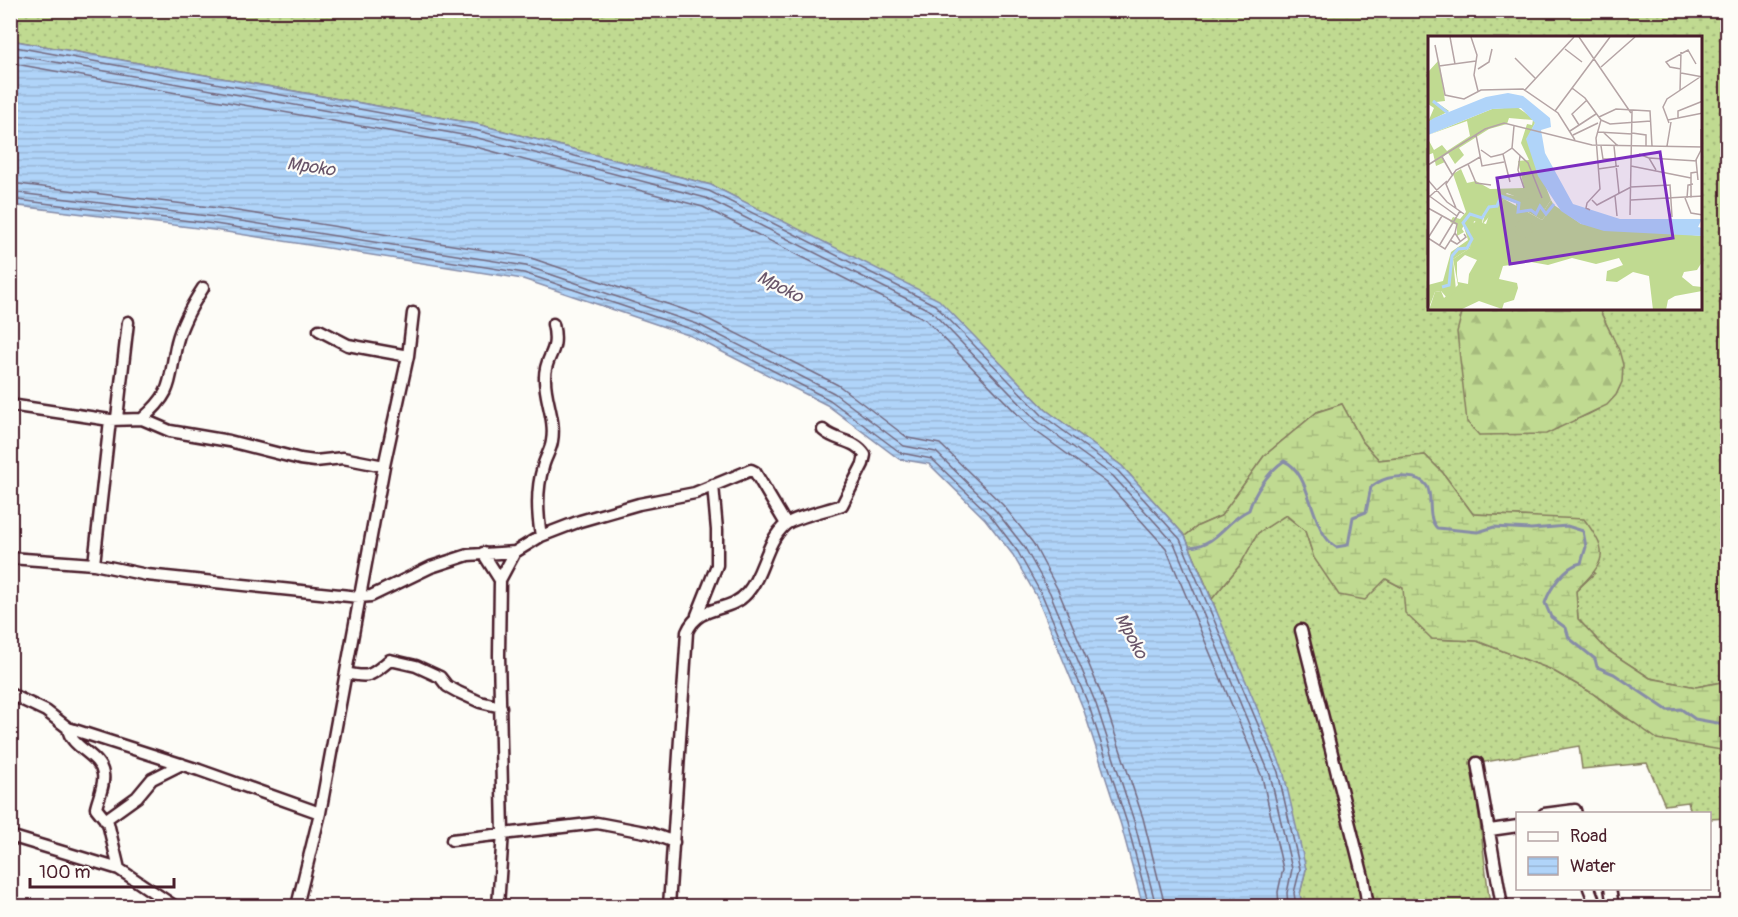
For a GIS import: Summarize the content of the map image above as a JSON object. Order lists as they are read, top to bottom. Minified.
{"water":["Mpoko"],"legend":["Road","Water"],"scale_bar":"100 m"}
